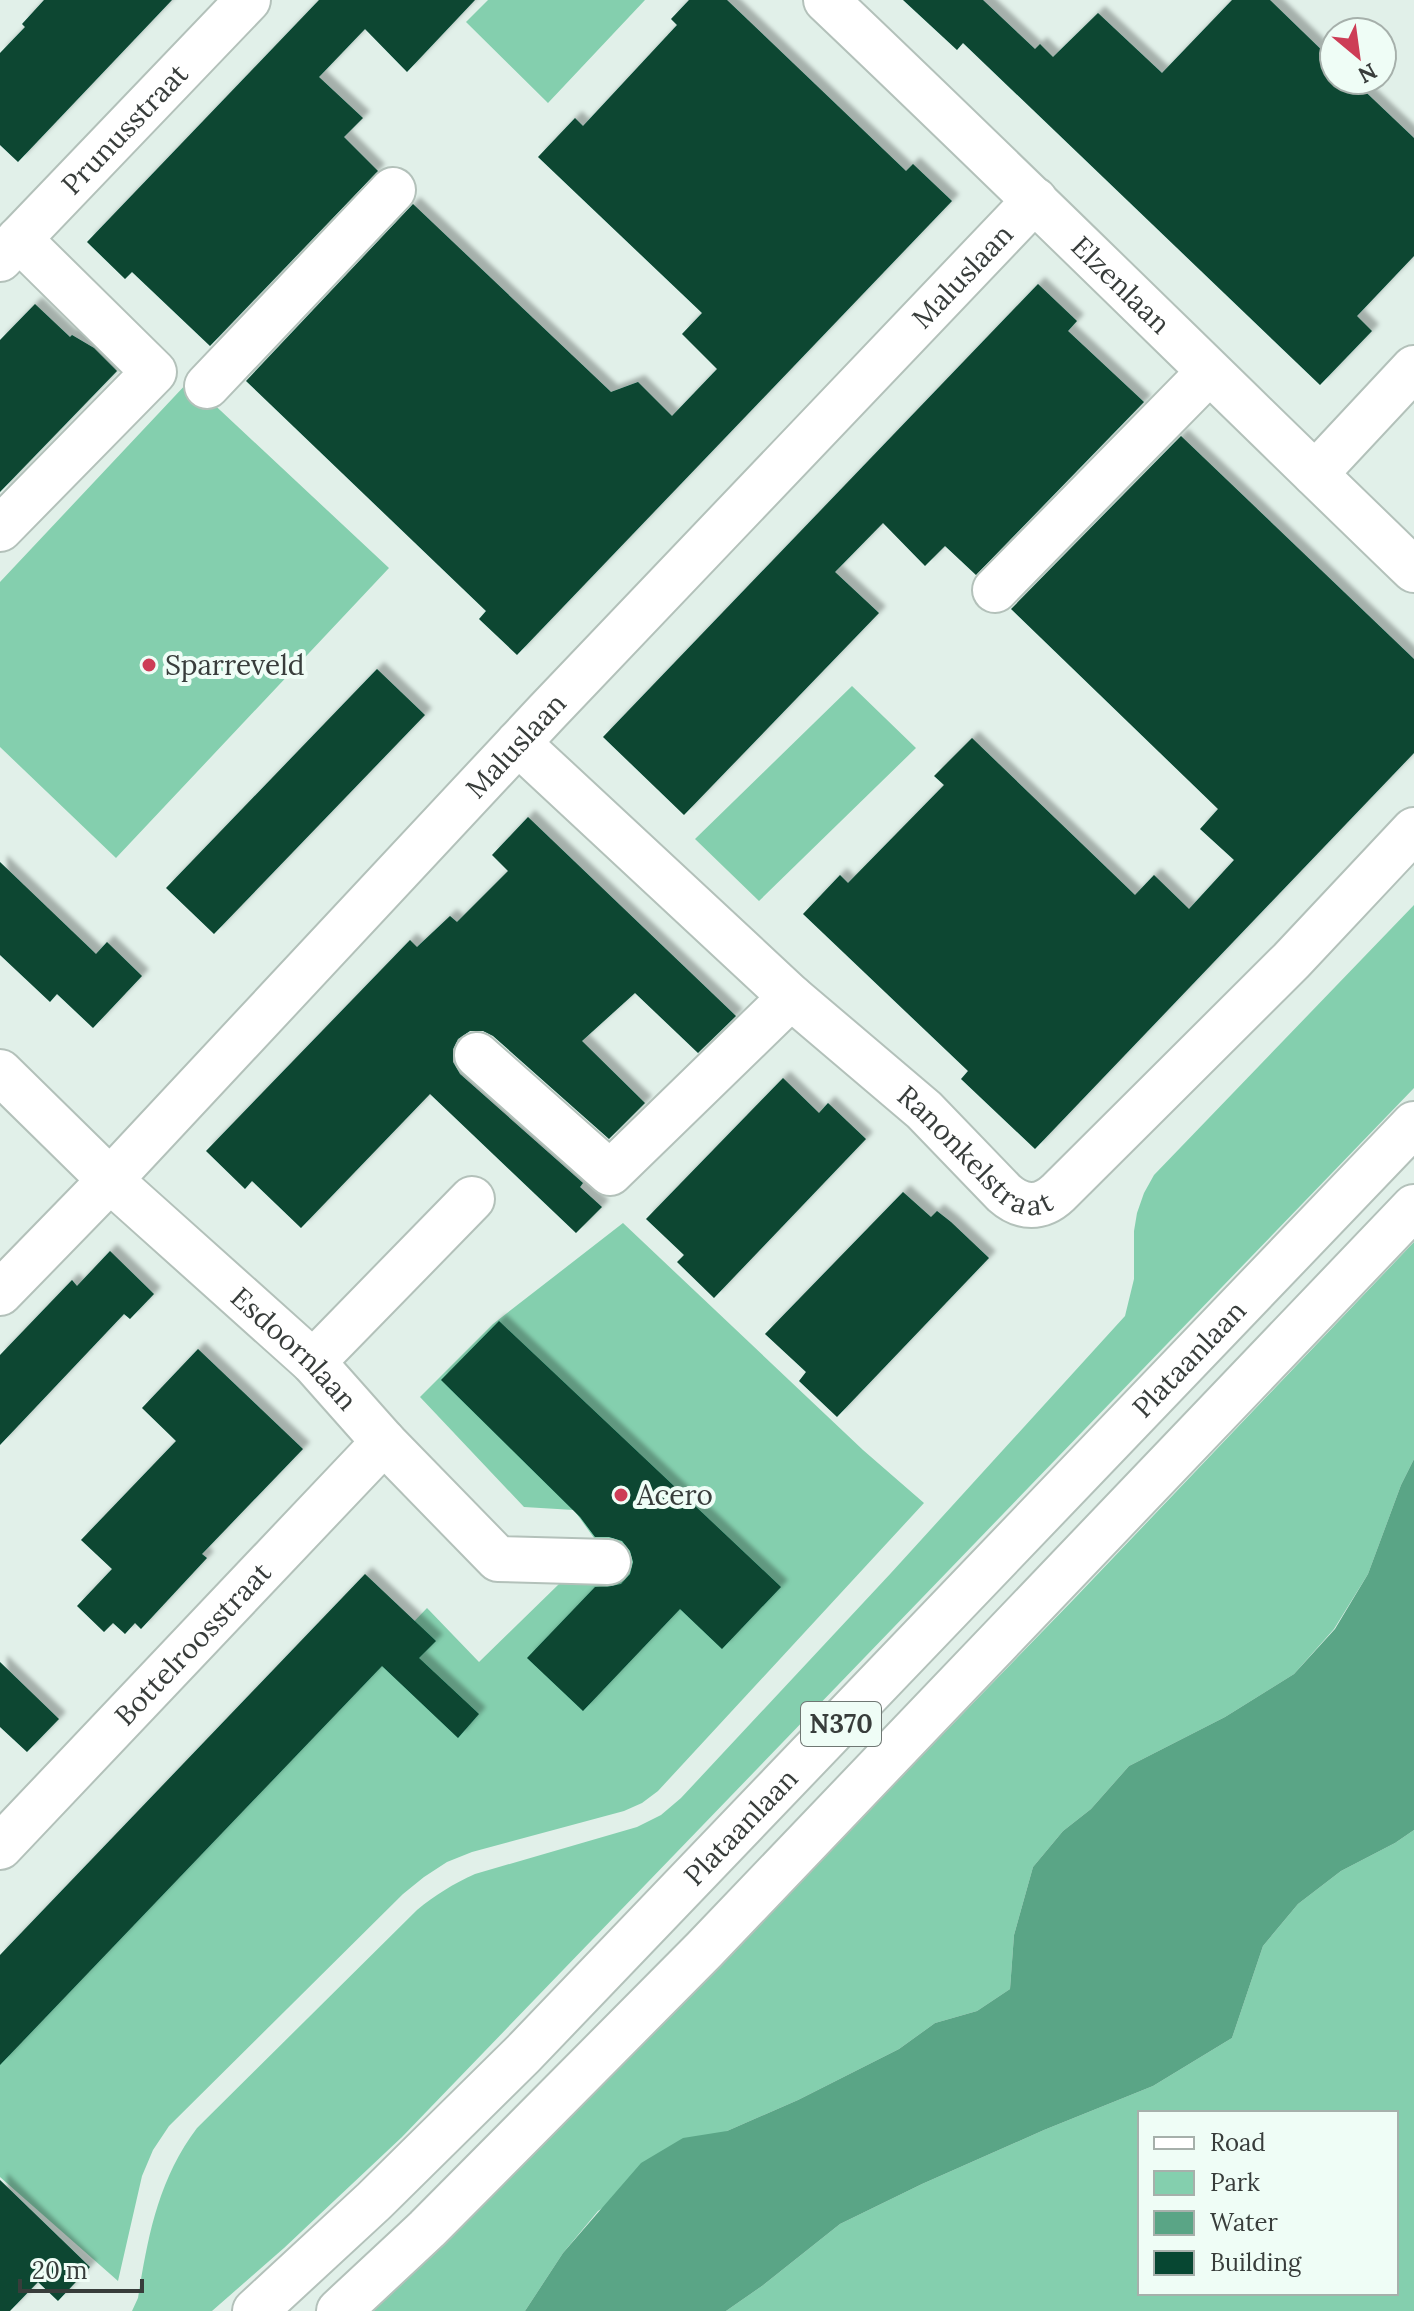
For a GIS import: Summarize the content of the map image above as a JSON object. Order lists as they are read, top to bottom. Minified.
{"streets":{"main road":["Prunusstraat","Maluslaan","Elzenlaan","Ranonkelstraat","Esdoornlaan","Plataanlaan","Bottelroosstraat","N370"]},"crossings":[["Maluslaan","Elzenlaan"],["Maluslaan","Ranonkelstraat"],["Maluslaan","Esdoornlaan"],["Esdoornlaan","Bottelroosstraat"]],"places":["Sparreveld","Acero"],"legend":["Road","Park","Water","Building"],"scale_bar":"20 m","north":"bottom right"}
